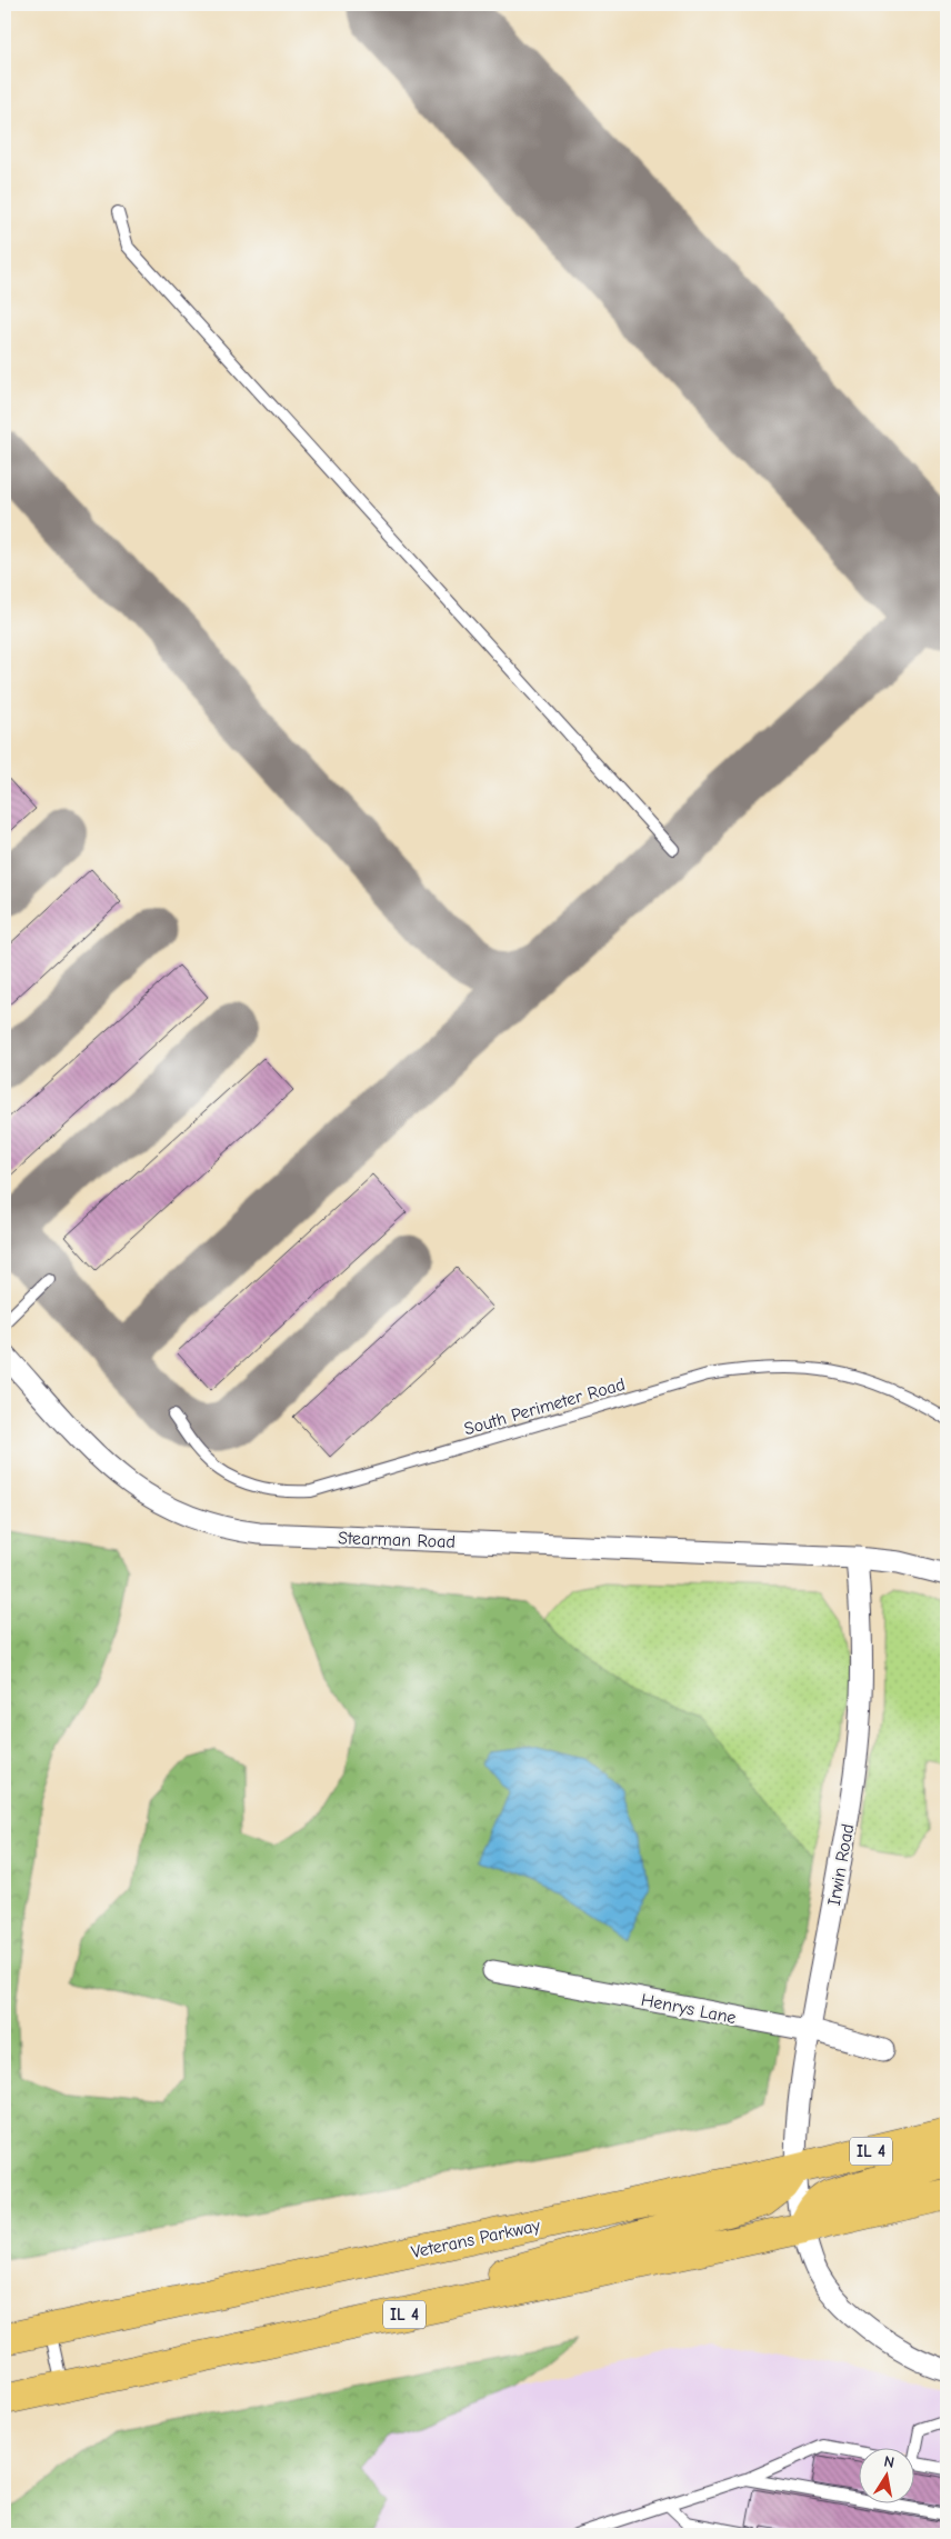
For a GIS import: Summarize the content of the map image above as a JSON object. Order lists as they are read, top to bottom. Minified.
{"streets":{"highway":["IL 4","Veterans Parkway"],"street":["Stearman Road","Irwin Road","Henrys Lane"],"lane":["South Perimeter Road"]},"crossings":[["Stearman Road","Irwin Road"],["Irwin Road","Henrys Lane"],["Irwin Road","IL 4"],["Irwin Road","Veterans Parkway"]],"north":"top"}
